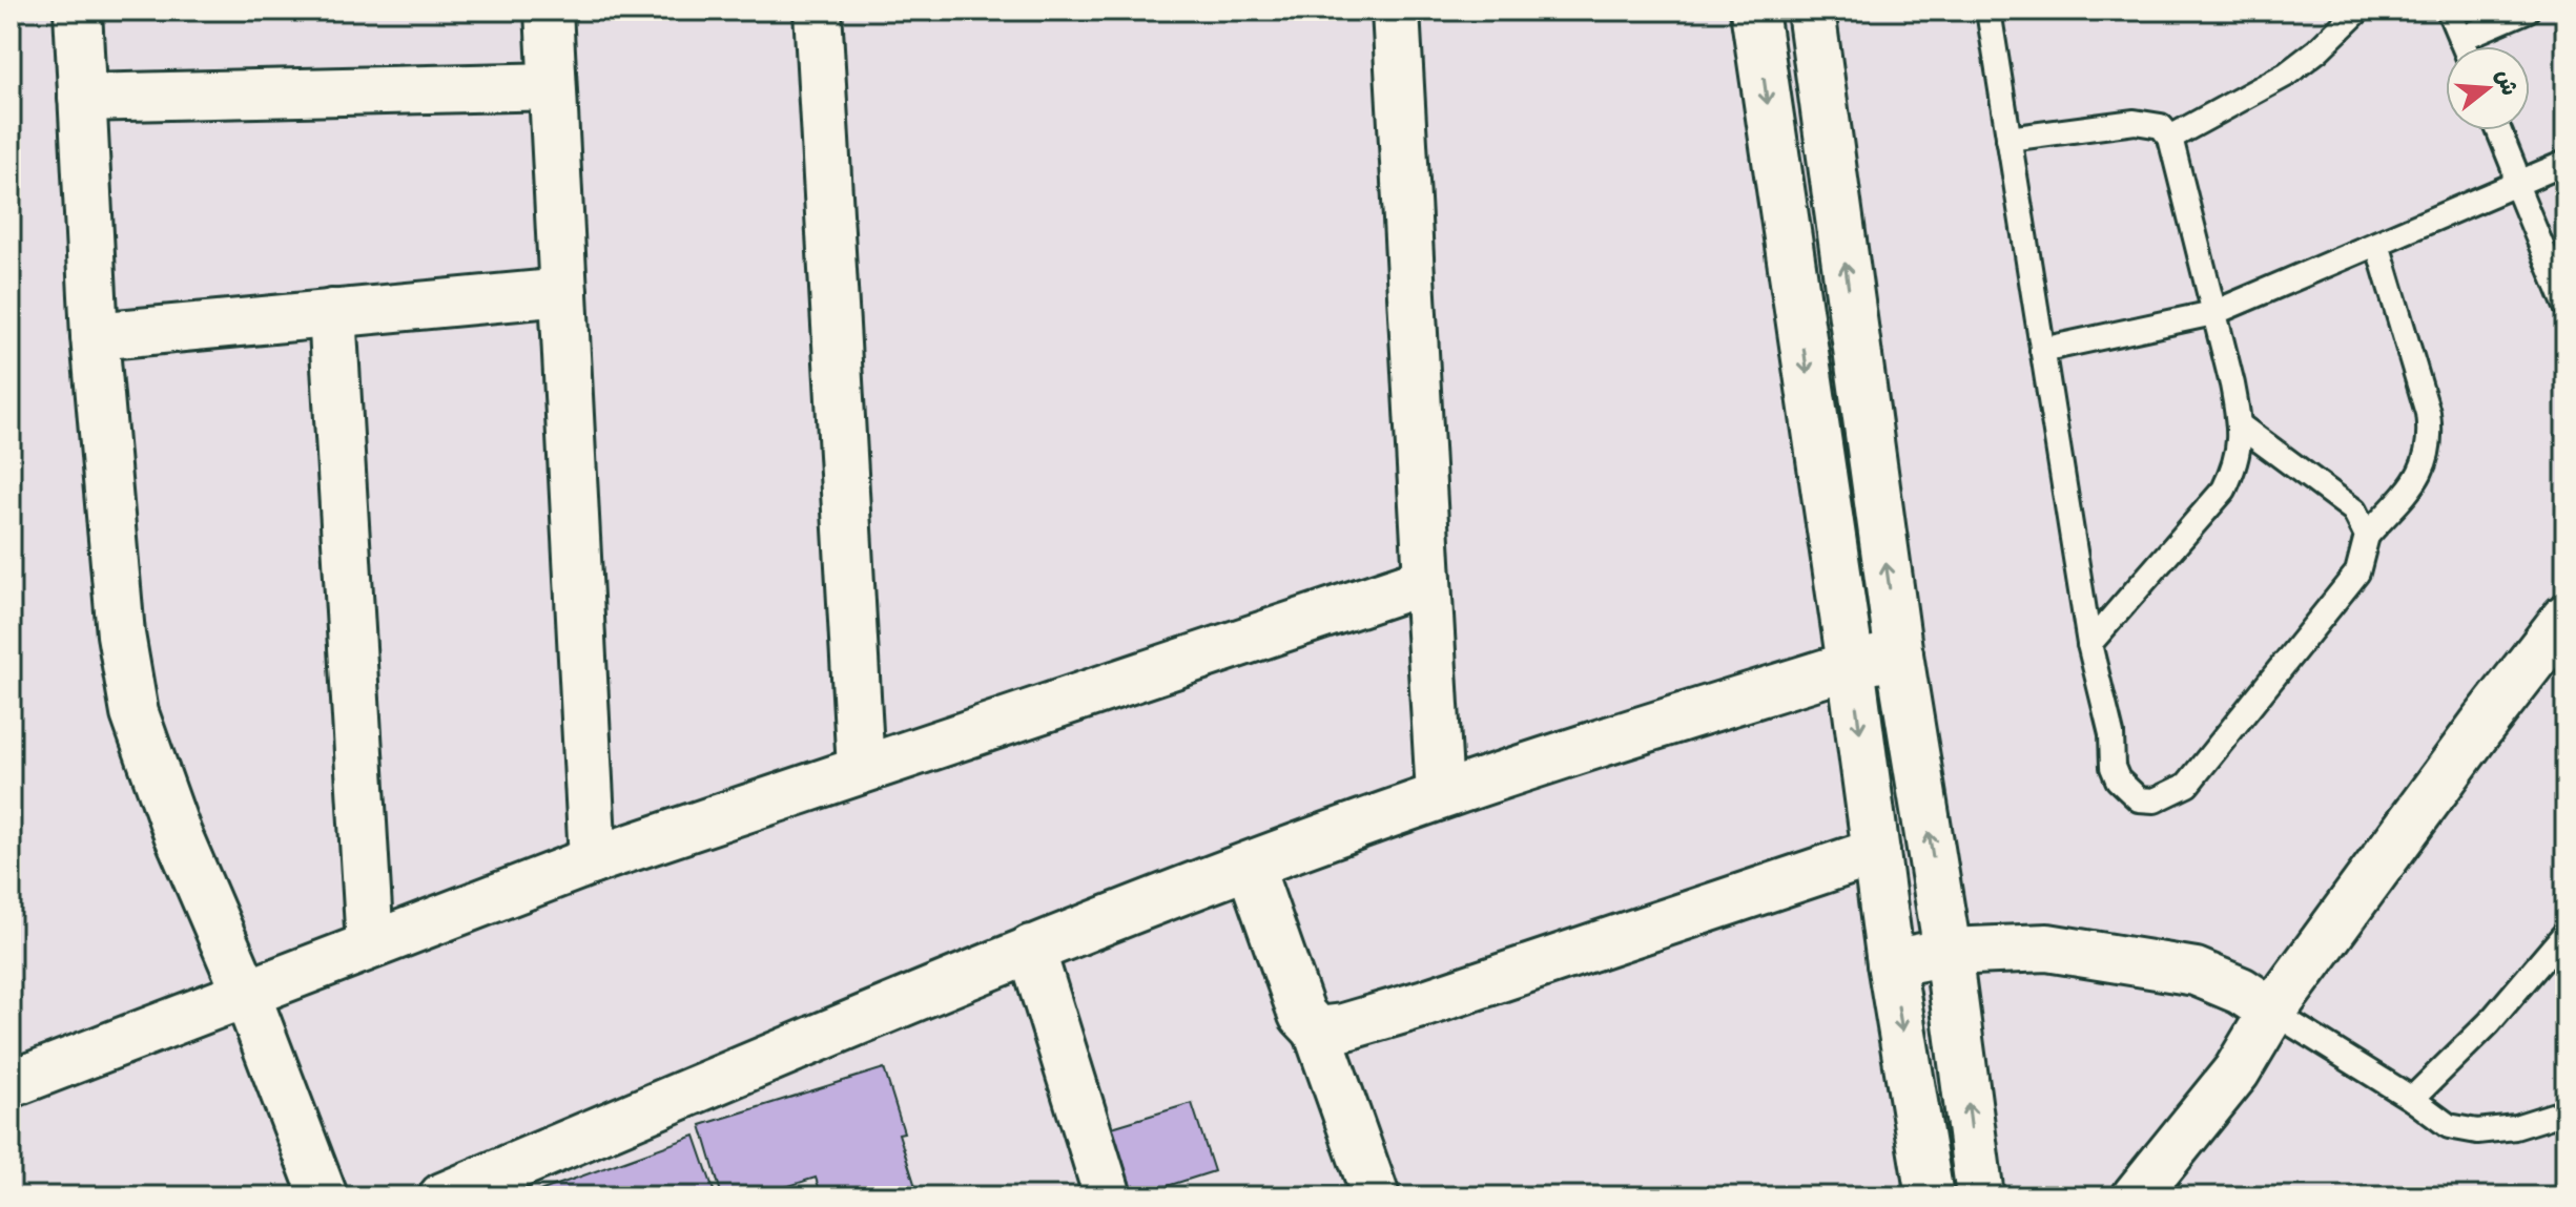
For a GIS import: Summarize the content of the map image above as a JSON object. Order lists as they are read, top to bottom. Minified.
{"north":"right"}
